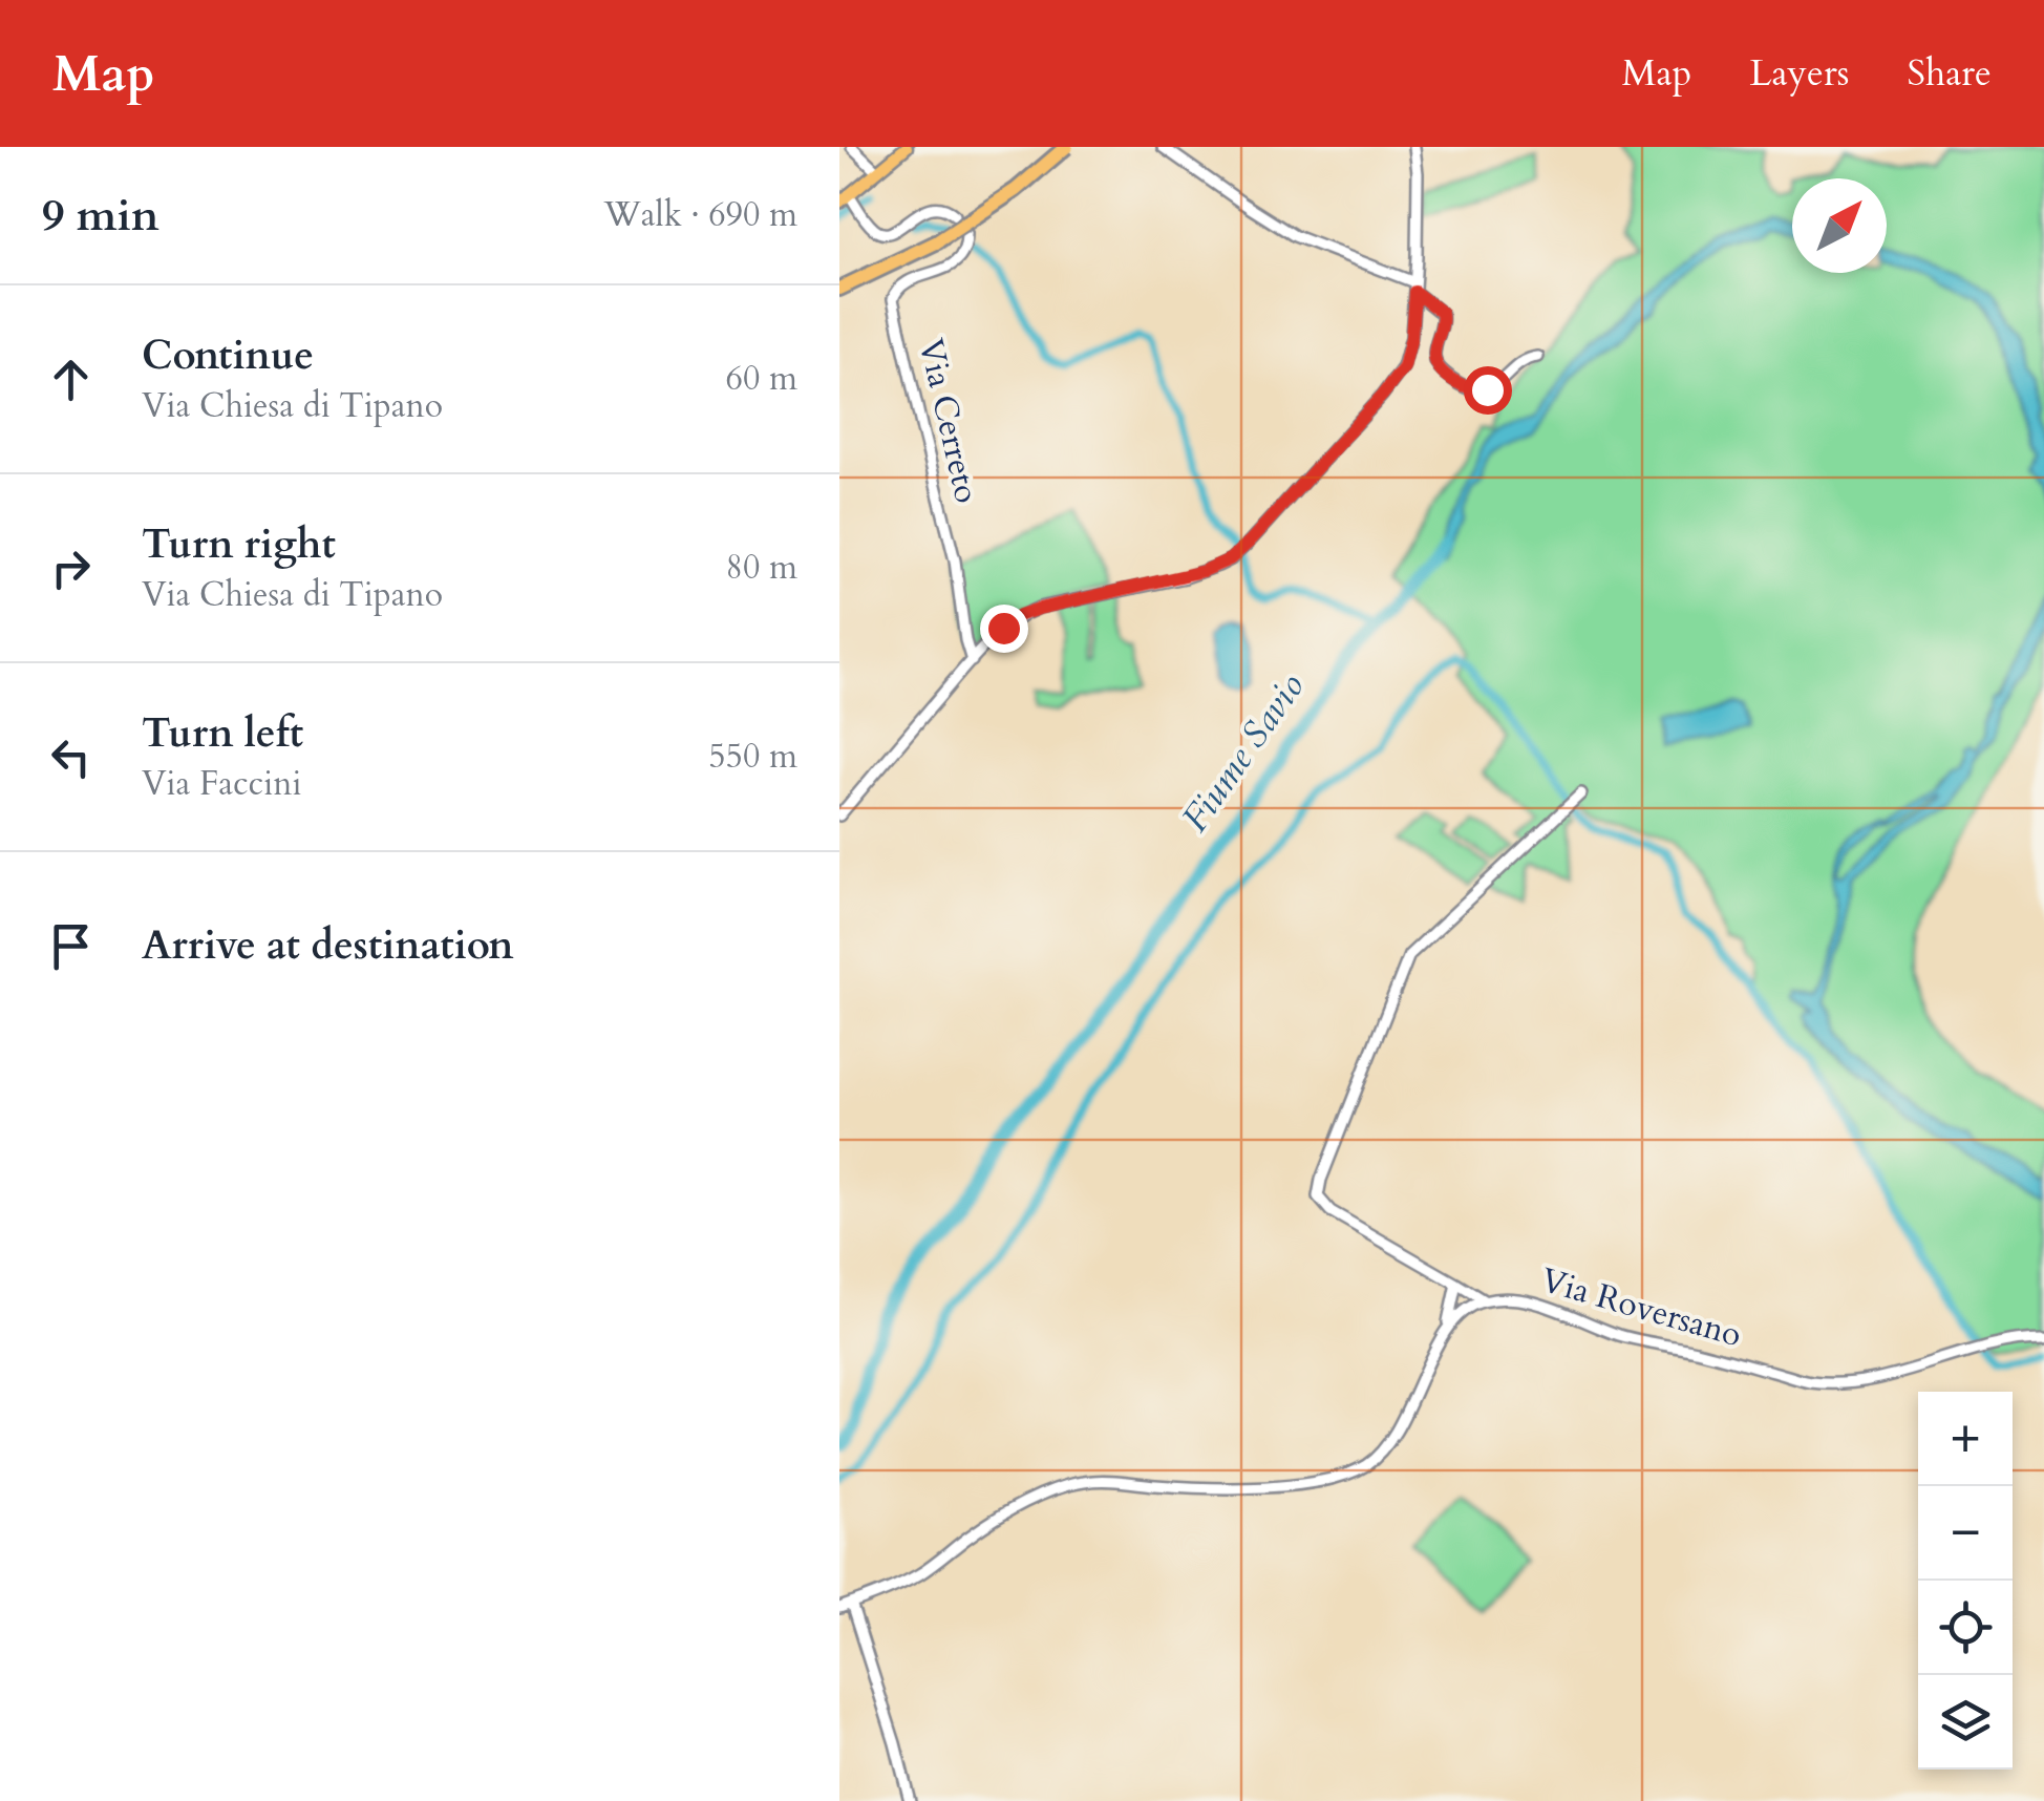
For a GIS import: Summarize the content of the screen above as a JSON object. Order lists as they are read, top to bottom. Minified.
{"streets":{"street":["Via Cerreto","Via Roversano"]},"water":["Fiume Savio"],"north":"top right","page":{"header":"Map","nav":["Map","Layers","Share"],"heading":["9 min","Walk · 690 m"],"list":[["Continue","Via Chiesa di Tipano","60 m"],["Turn right","Via Chiesa di Tipano","80 m"],["Turn left","Via Faccini","550 m"],"Arrive at destination"],"map_buttons":["+","−"]}}
